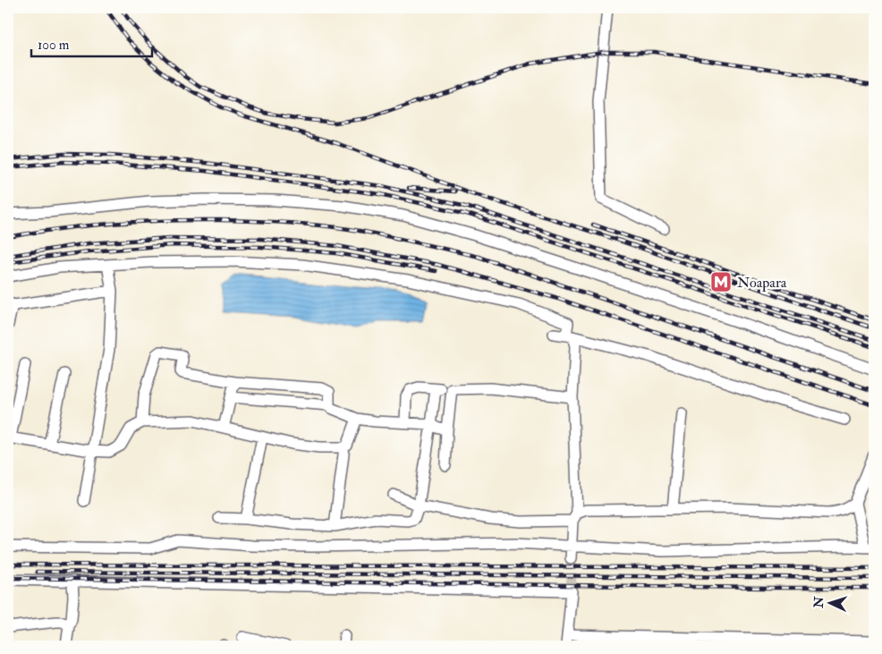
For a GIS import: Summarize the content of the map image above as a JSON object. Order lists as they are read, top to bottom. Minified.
{"places":{"metro station":["Noapara"]},"scale_bar":"100 m","north":"left"}
